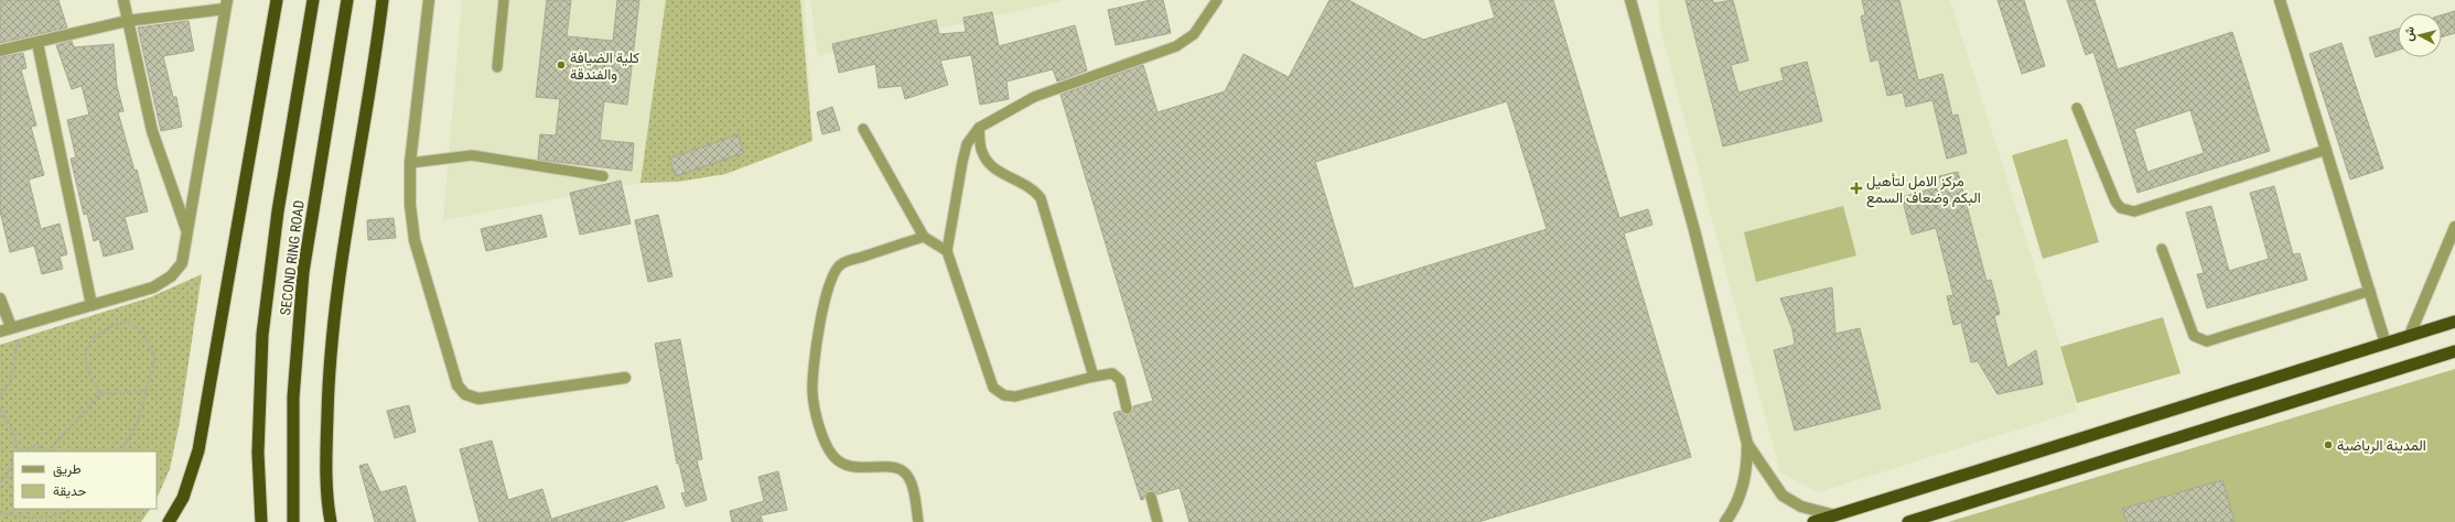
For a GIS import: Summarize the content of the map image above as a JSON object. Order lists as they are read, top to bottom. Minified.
{"streets":{"highway":["SECOND RING ROAD"]},"places":{"other":["كلية الضيافة والفندقة","المدينة الرياضية"],"health":["مركز الامل لتأهيل البكم وضعاف السمع"]},"legend":["طريق","حديقة"],"north":"left"}
